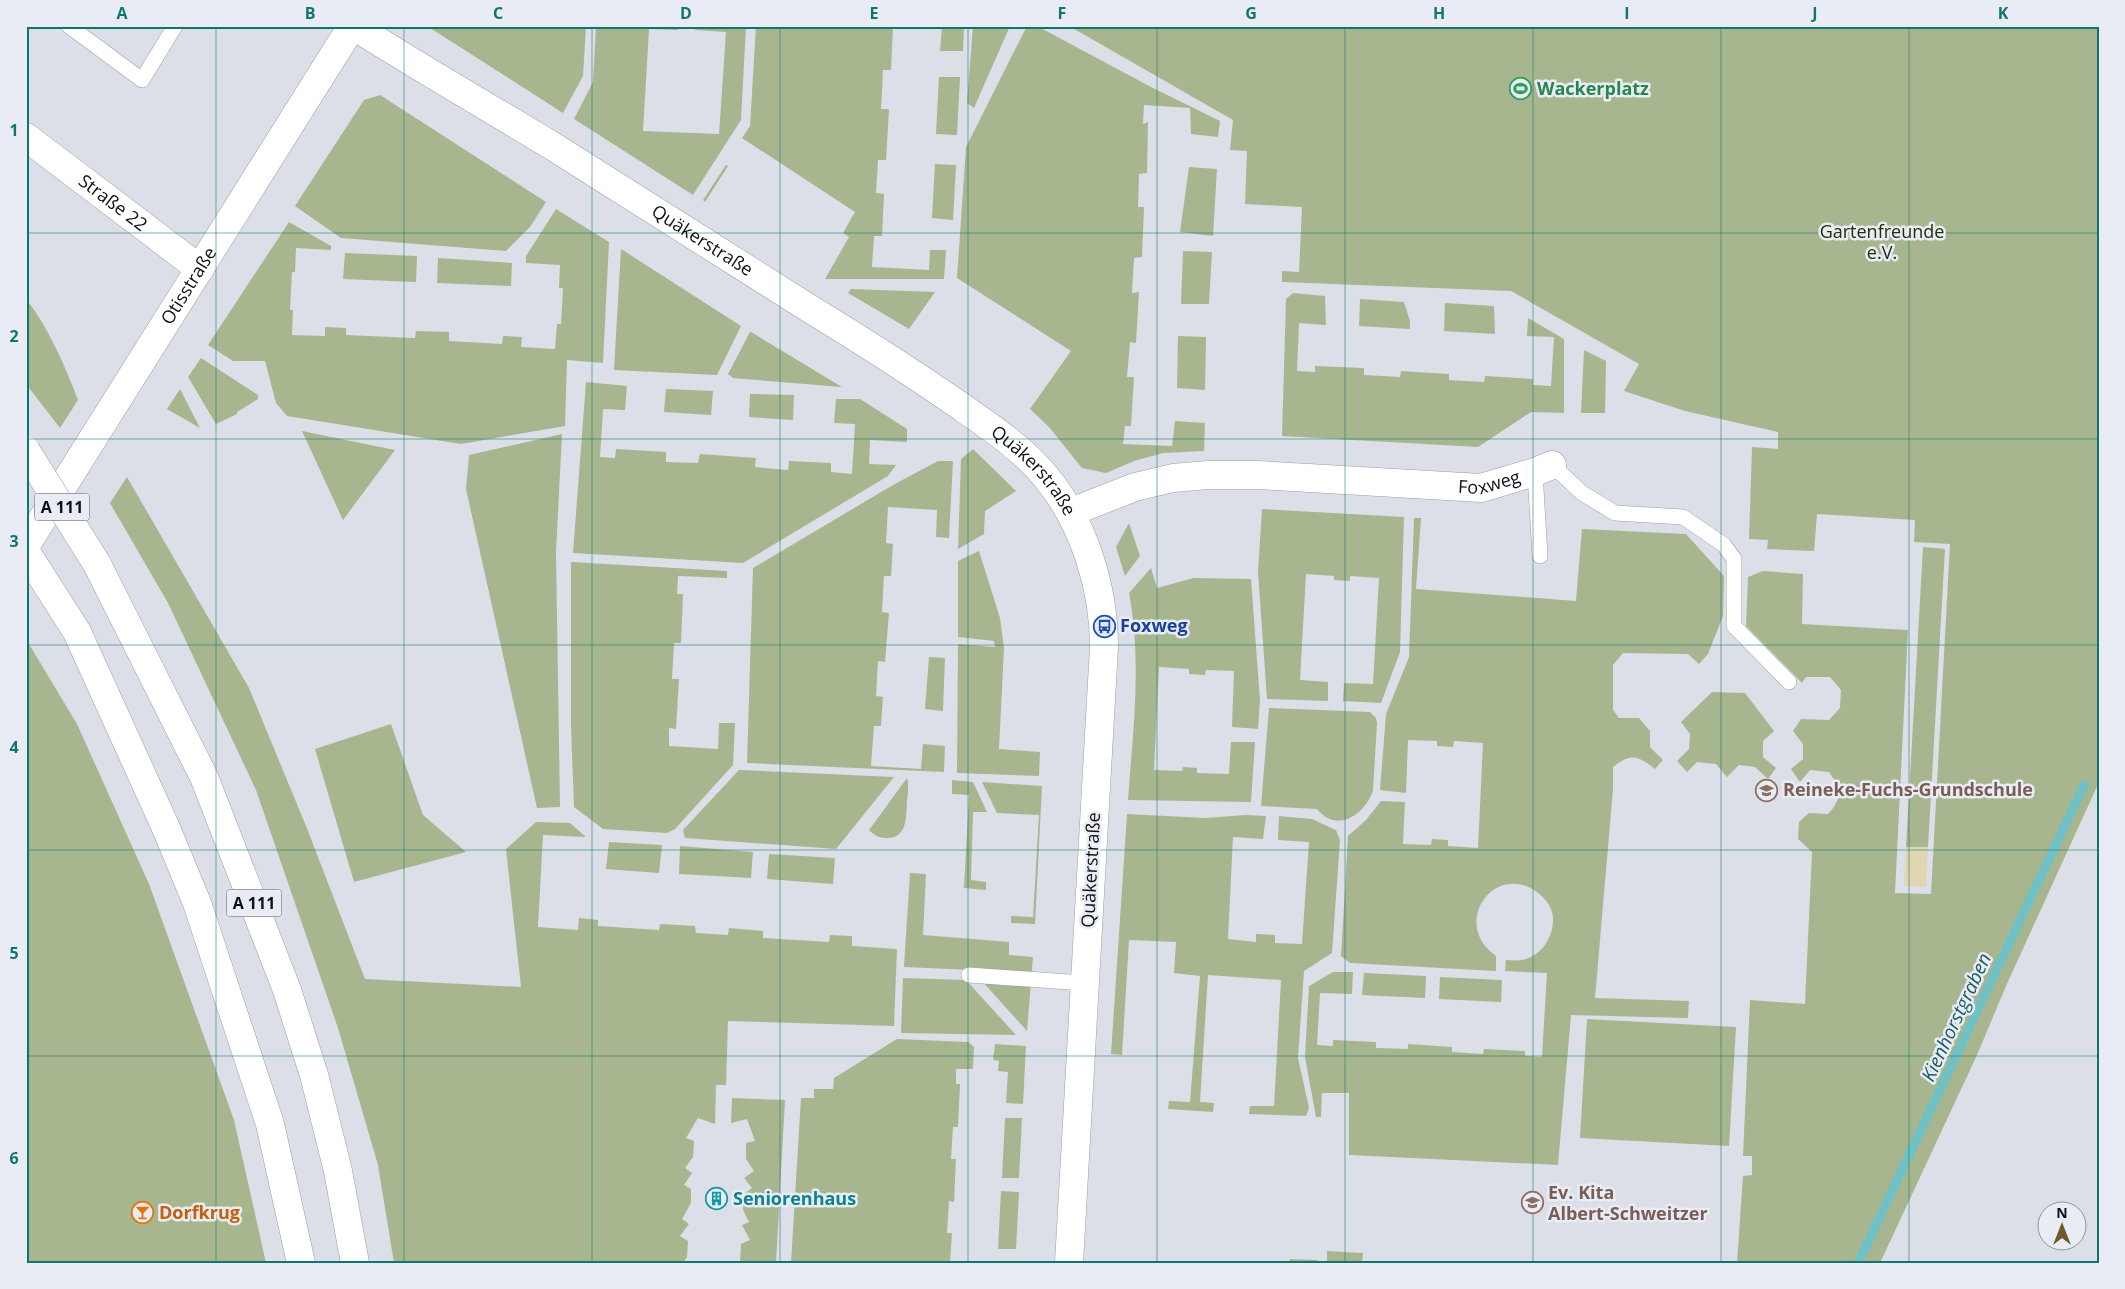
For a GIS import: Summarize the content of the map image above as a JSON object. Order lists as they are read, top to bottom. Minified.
{"streets":{"main road":["Straße 22","Quäkerstraße","Otisstraße","Foxweg","A 111"]},"crossings":[["Straße 22","Otisstraße"],["Quäkerstraße","Otisstraße"],["Quäkerstraße","Foxweg"]],"water":["Kienhorstgraben"],"parks":["Gartenfreunde e.V."],"places":{"sports":["Wackerplatz"],"bus stop":["Foxweg"],"school or university":["Reineke-Fuchs-Grundschule","Ev. Kita Albert-Schweitzer"],"building":["Seniorenhaus"],"bar":["Dorfkrug"]},"north":"top","grid":{"columns":["A","B","C","D","E","F","G","H","I","J","K"],"rows":["1","2","3","4","5","6"]}}
